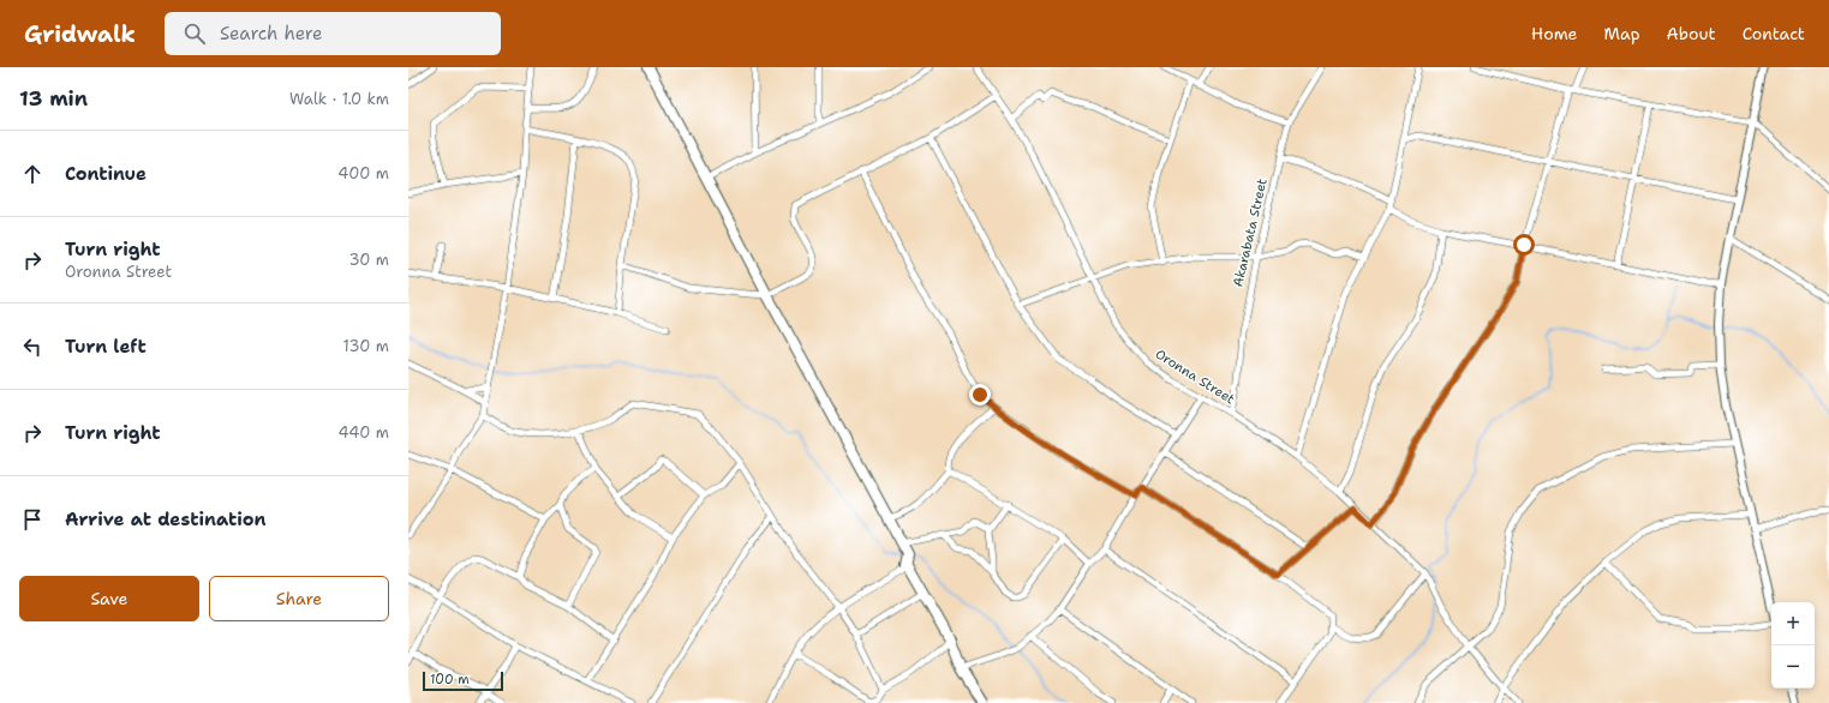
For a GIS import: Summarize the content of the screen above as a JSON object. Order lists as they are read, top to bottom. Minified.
{"streets":{"street":["Akarabata Street","Oronna Street"]},"crossings":[["Akarabata Street","Oronna Street"]],"scale_bar":"100 m","page":{"header":"Gridwalk","search":"Search here","nav":["Home","Map","About","Contact"],"heading":["13 min","Walk · 1.0 km"],"list":[["Continue","400 m"],["Turn right","Oronna Street","30 m"],["Turn left","130 m"],["Turn right","440 m"],"Arrive at destination"],"buttons":["Save","Share"],"map_buttons":["+","−"],"scale":"100 m"}}
